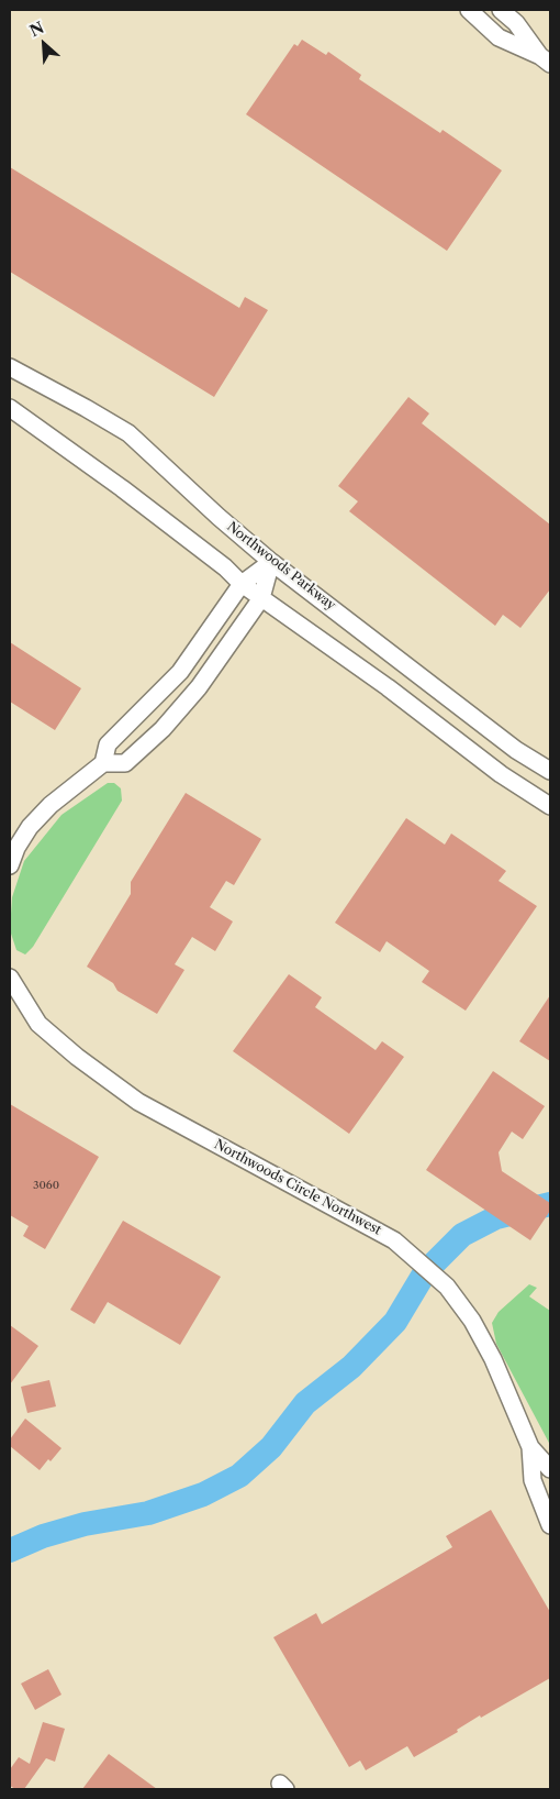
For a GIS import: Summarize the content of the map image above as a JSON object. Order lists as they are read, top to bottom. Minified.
{"streets":{"street":["Northwoods Parkway","Northwoods Circle Northwest"]},"house_numbers":["3060"],"north":"top left"}
